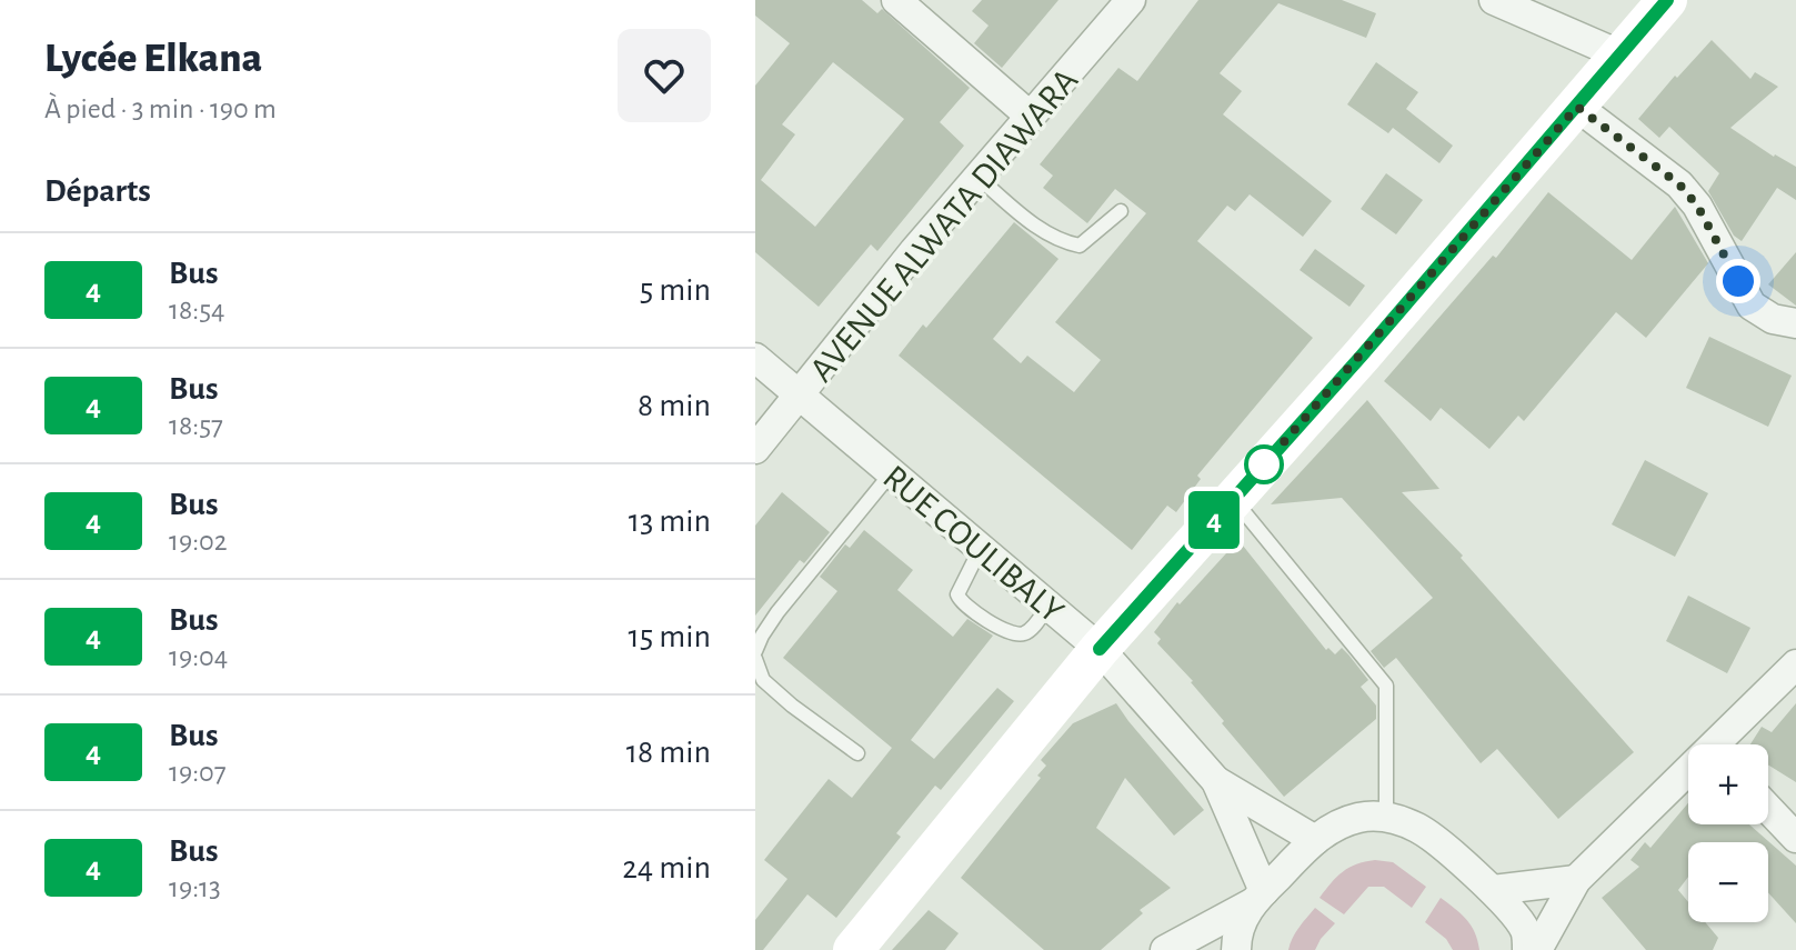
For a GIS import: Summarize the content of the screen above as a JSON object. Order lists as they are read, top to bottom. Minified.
{"streets":{"street":["AVENUE ALWATA DIAWARA","RUE COULIBALY"]},"crossings":[["AVENUE ALWATA DIAWARA","RUE COULIBALY"]],"lines":["bus line 4"],"page":{"heading":[["Lycée Elkana","À pied · 3 min · 190 m"],"Départs"],"on_map":"4","list":[{"mark":"4","name":"Bus","note":"18:54","value":"5 min"},{"mark":"4","name":"Bus","note":"18:57","value":"8 min"},{"mark":"4","name":"Bus","note":"19:02","value":"13 min"},{"mark":"4","name":"Bus","note":"19:04","value":"15 min"},{"mark":"4","name":"Bus","note":"19:07","value":"18 min"},{"mark":"4","name":"Bus","note":"19:13","value":"24 min"}],"map_buttons":["+","−"]}}
